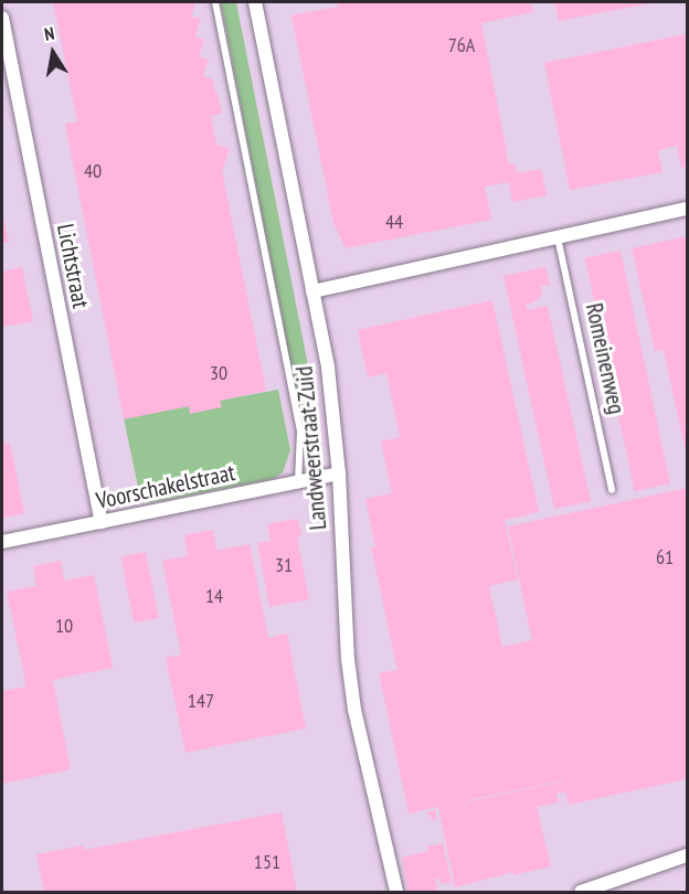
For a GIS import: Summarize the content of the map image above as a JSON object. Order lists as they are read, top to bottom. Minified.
{"streets":{"street":["Lichtstraat","Landweerstraat-Zuid","Voorschakelstraat"],"lane":["Romeinenweg"]},"crossings":[["Lichtstraat","Voorschakelstraat"],["Landweerstraat-Zuid","Voorschakelstraat"]],"house_numbers":["76A","40","44","30","61","31","14","10","147","151"],"north":"top"}
